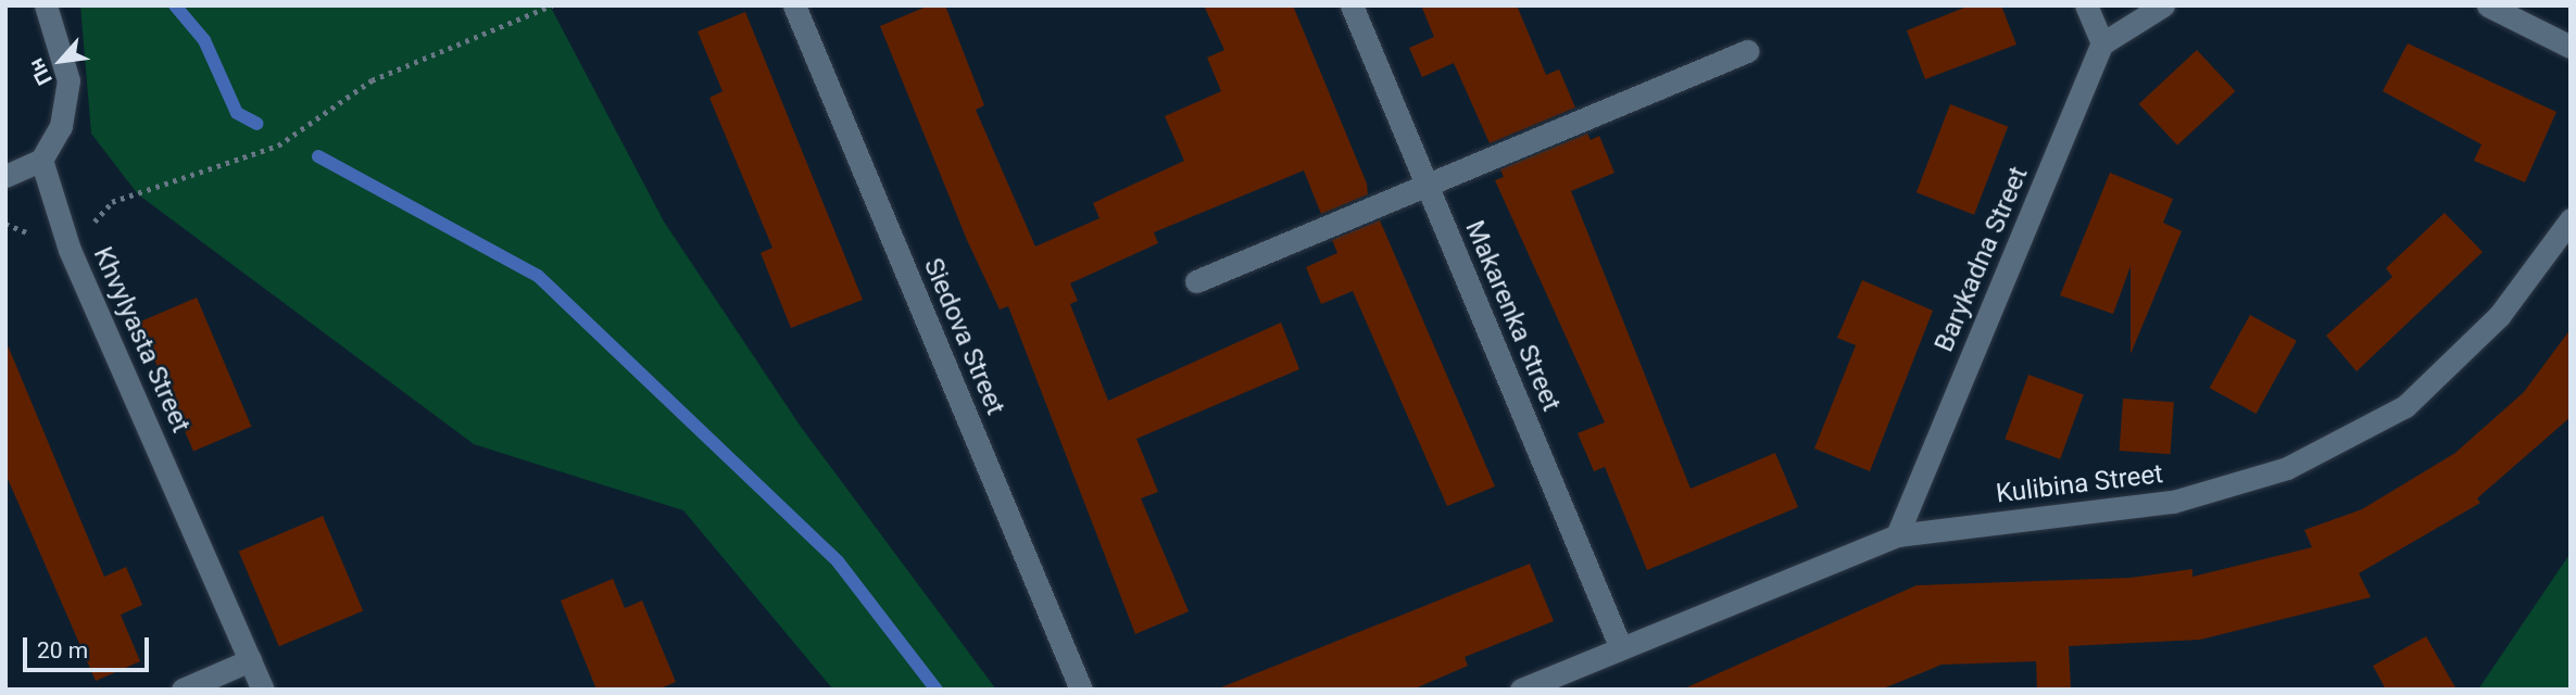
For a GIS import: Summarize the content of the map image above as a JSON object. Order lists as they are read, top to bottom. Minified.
{"streets":{"street":["Barykadna Street","Makarenka Street","Siedova Street","Khvylyasta Street","Kulibina Street"]},"crossings":[["Barykadna Street","Kulibina Street"],["Makarenka Street","Kulibina Street"]],"scale_bar":"20 m","north":"bottom left"}
